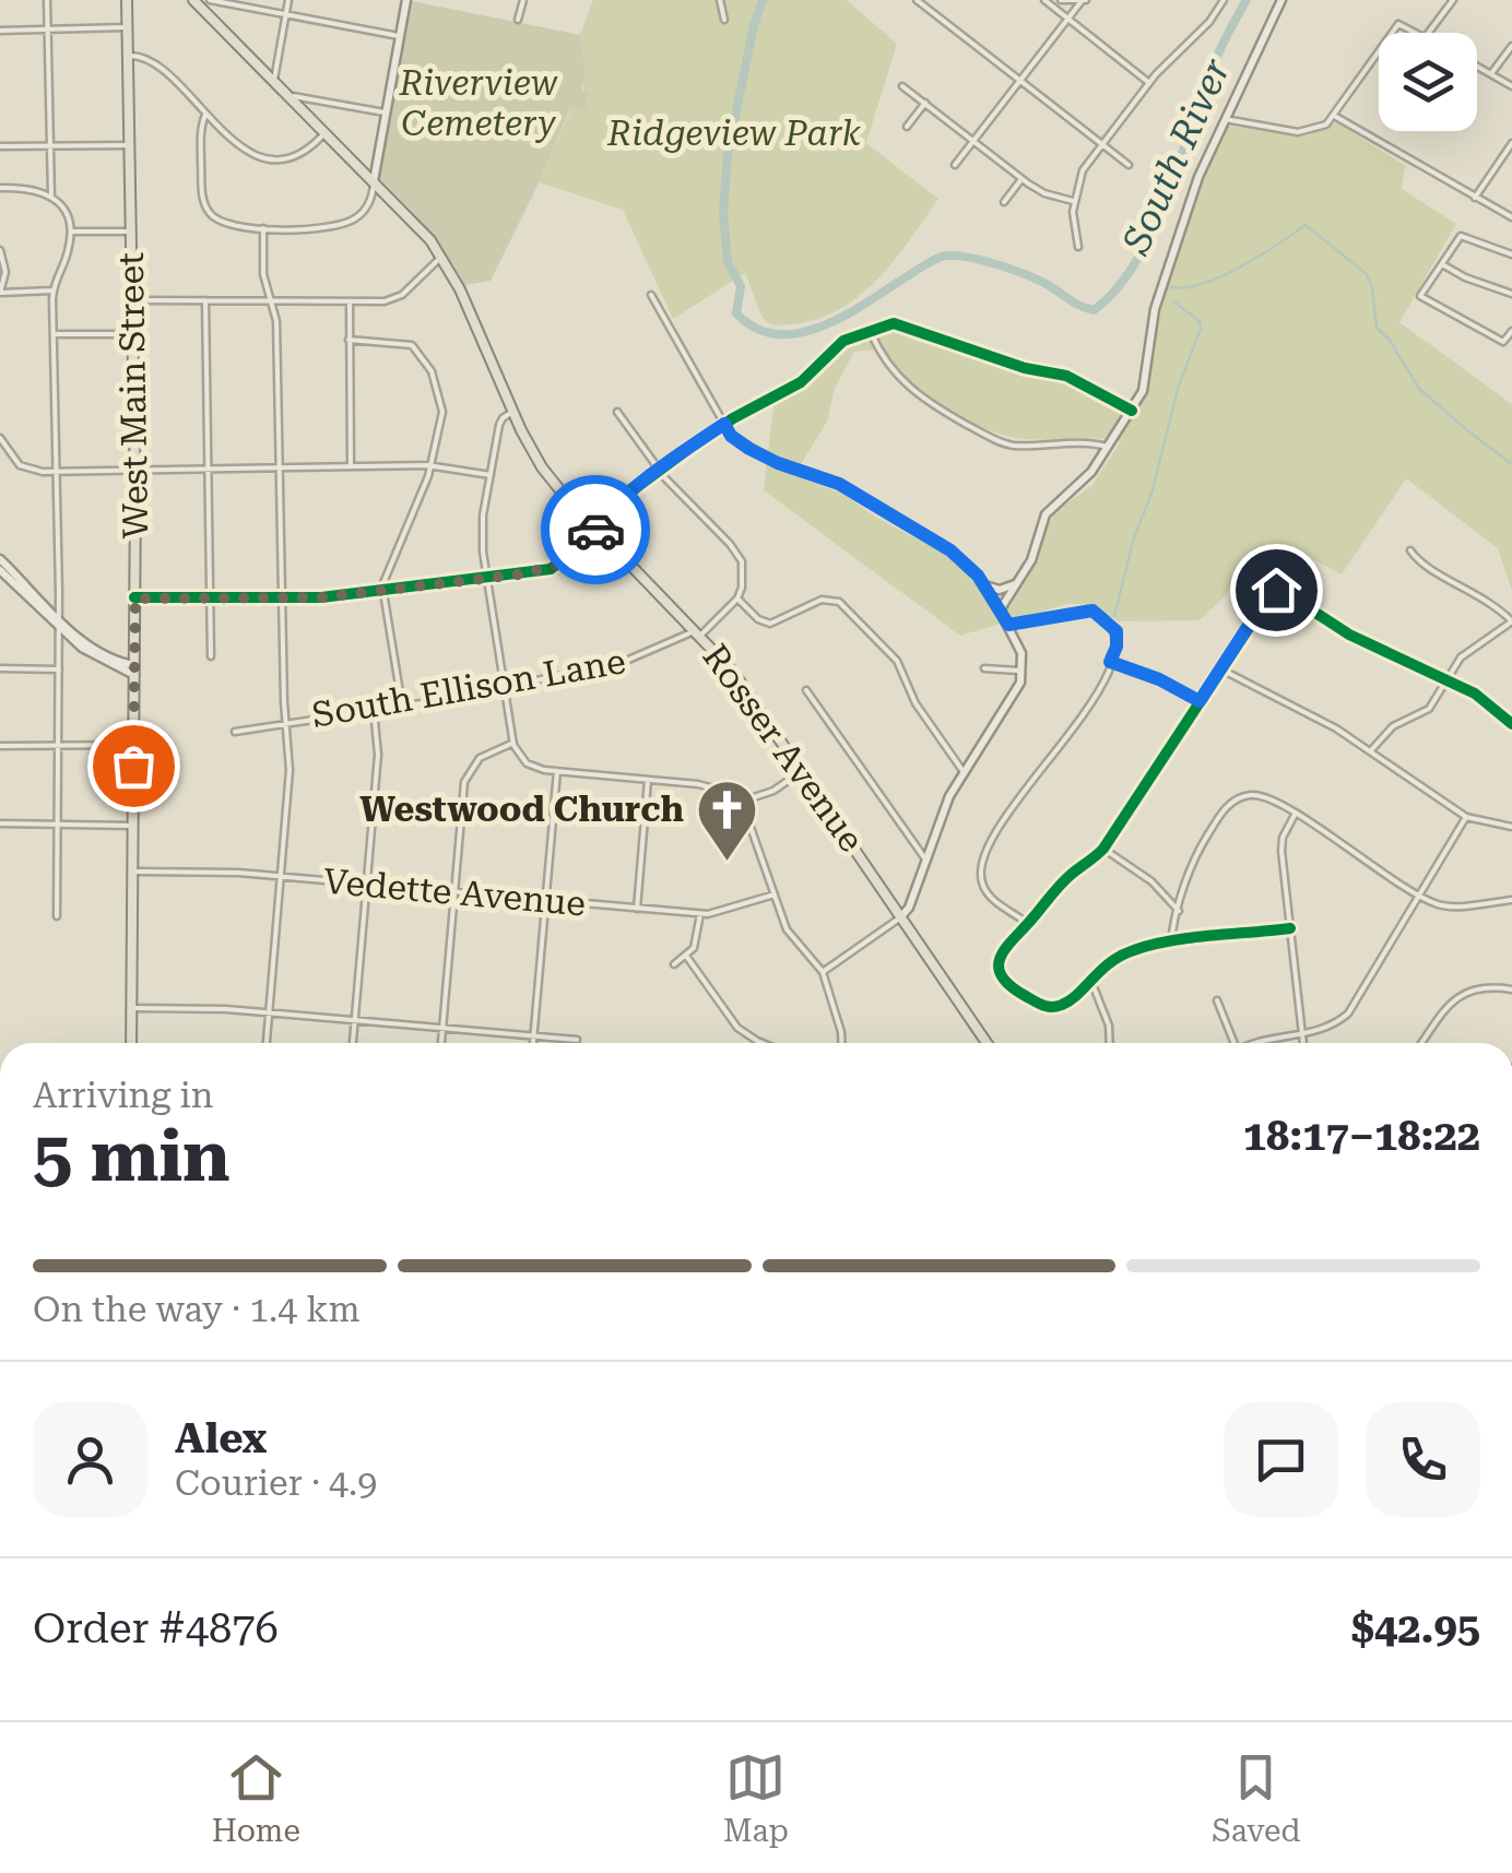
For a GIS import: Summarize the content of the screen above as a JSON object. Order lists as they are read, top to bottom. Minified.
{"streets":{"main road":["West Main Street","Rosser Avenue"],"street":["South Ellison Lane","Vedette Avenue"]},"crossings":[["West Main Street","Vedette Avenue"],["South Ellison Lane","Rosser Avenue"]],"water":["South River"],"parks":["Riverview Cemetery","Ridgeview Park"],"places":{"church":["Westwood Church"]},"page":{"heading":["5 min","Arriving in","18:17–18:22"],"panel":["Alex","Courier · 4.9","Order #4876","$42.95"],"bar":"On the way · 1.4 km","tabs":["Home","Map","Saved"]}}
